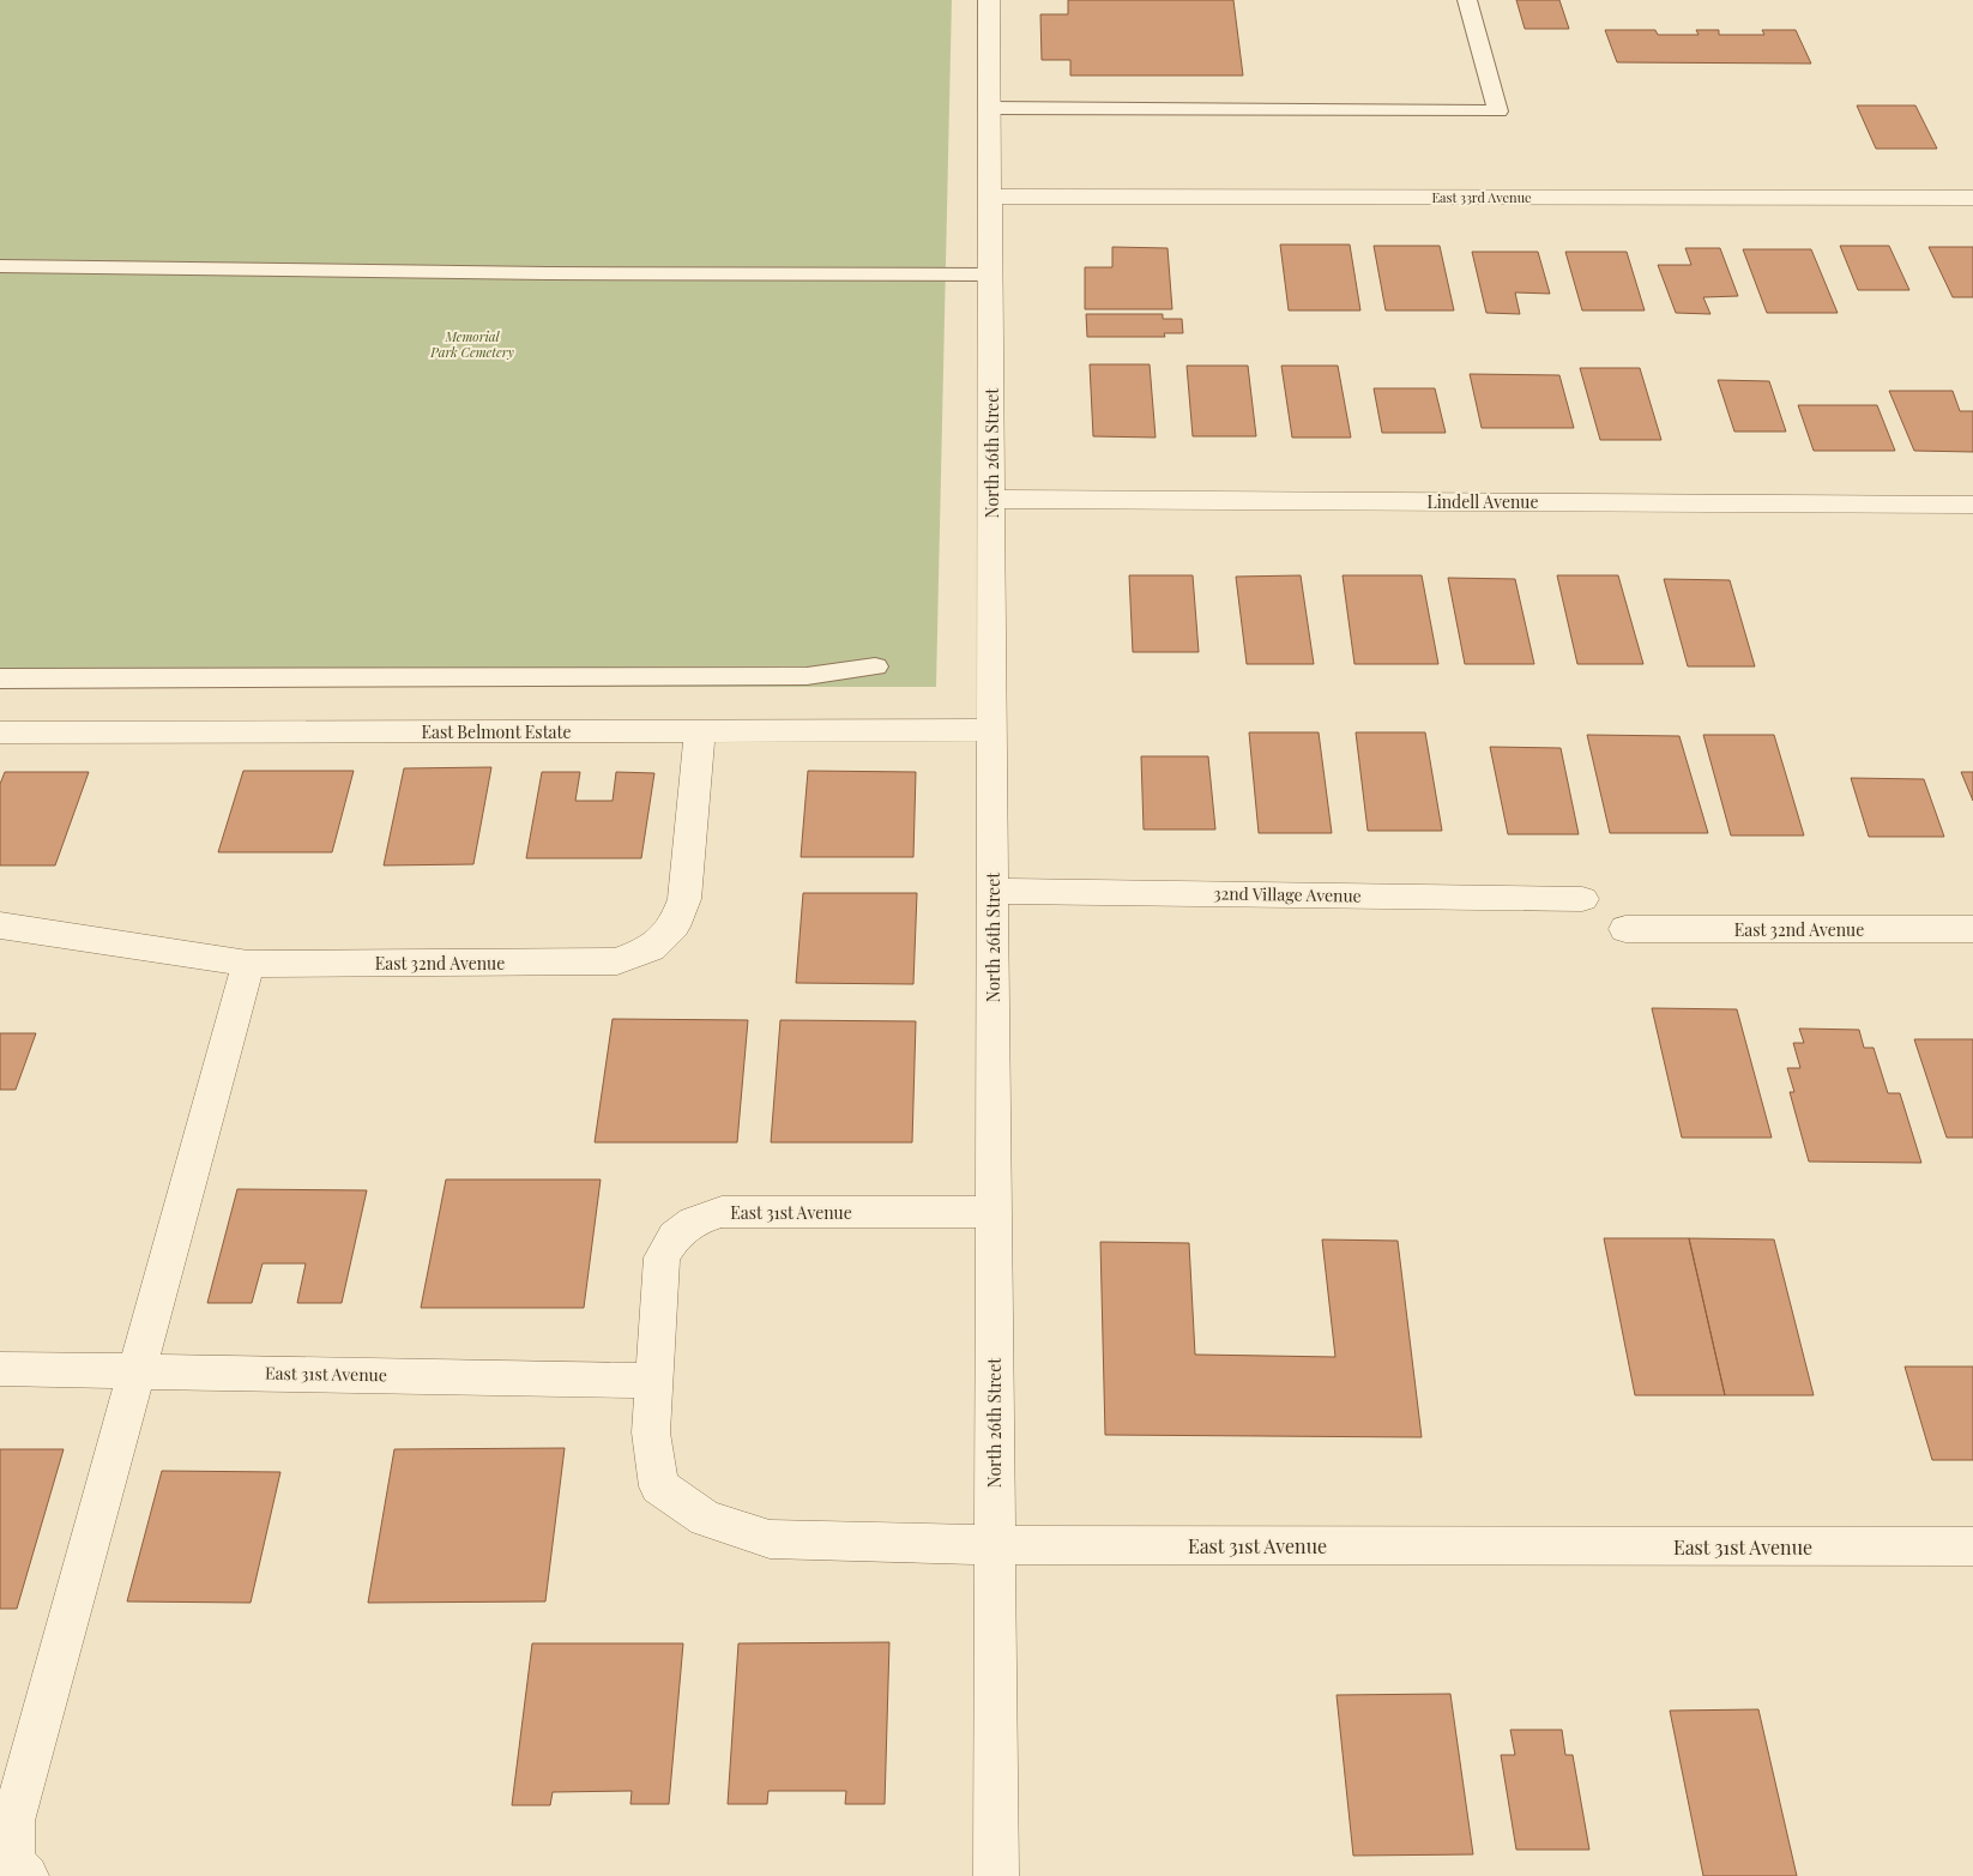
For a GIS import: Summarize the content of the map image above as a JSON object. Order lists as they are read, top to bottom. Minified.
{"streets":{"street":["East 33rd Avenue","North 26th Street","Lindell Avenue","East Belmont Estate","32nd Village Avenue","East 32nd Avenue","East 31st Avenue"]},"crossings":[["East 33rd Avenue","North 26th Street"],["North 26th Street","Lindell Avenue"],["North 26th Street","East Belmont Estate"],["North 26th Street","32nd Village Avenue"],["North 26th Street","East 31st Avenue"],["East Belmont Estate","East 32nd Avenue"]],"parks":["Memorial Park Cemetery"]}
